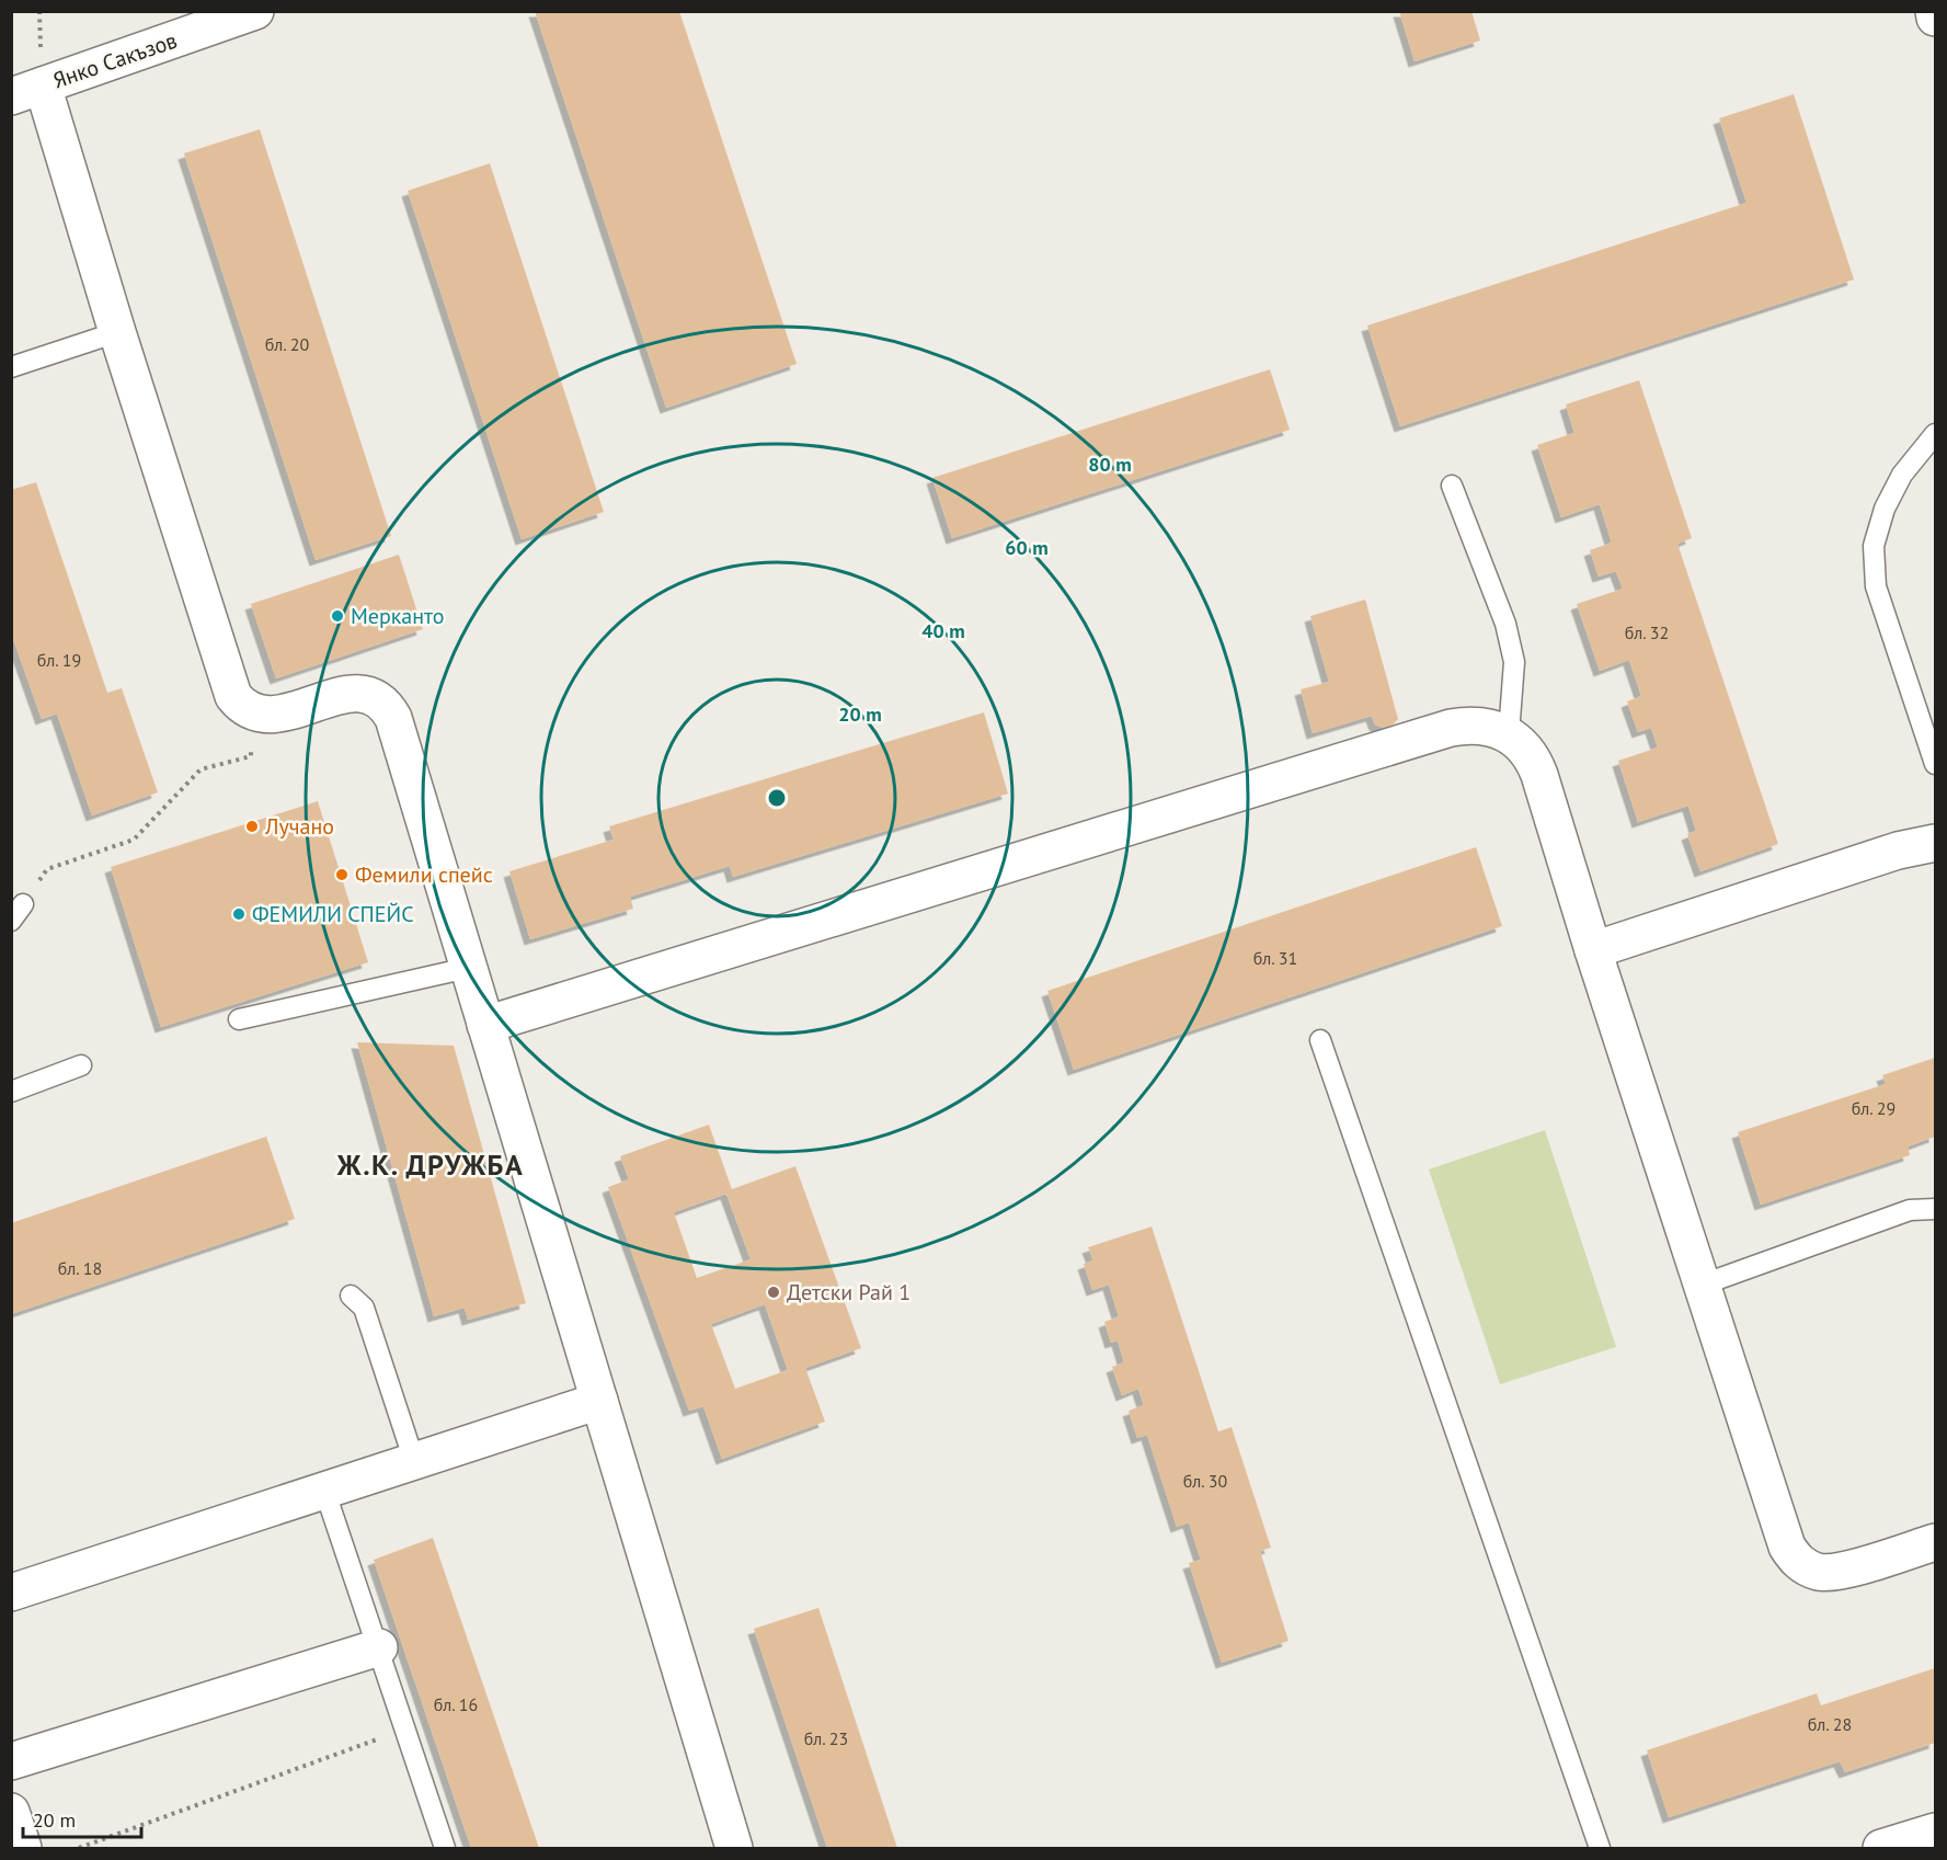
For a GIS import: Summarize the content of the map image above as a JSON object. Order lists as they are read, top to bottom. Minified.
{"streets":{"street":["Янко Сакъзов"]},"districts":["Ж.К. ДРУЖБА"],"places":["Мерканто","Лучано","Фемили спейс","ФЕМИЛИ СПЕЙС","Детски Рай 1"],"house_numbers":["бл. 20","бл. 32","бл. 19","бл. 31","бл. 29","бл. 18","бл. 30","бл. 16","бл. 28","бл. 23"],"scale_bar":"20 m","rings":["80 m","60 m","40 m","20 m"]}
